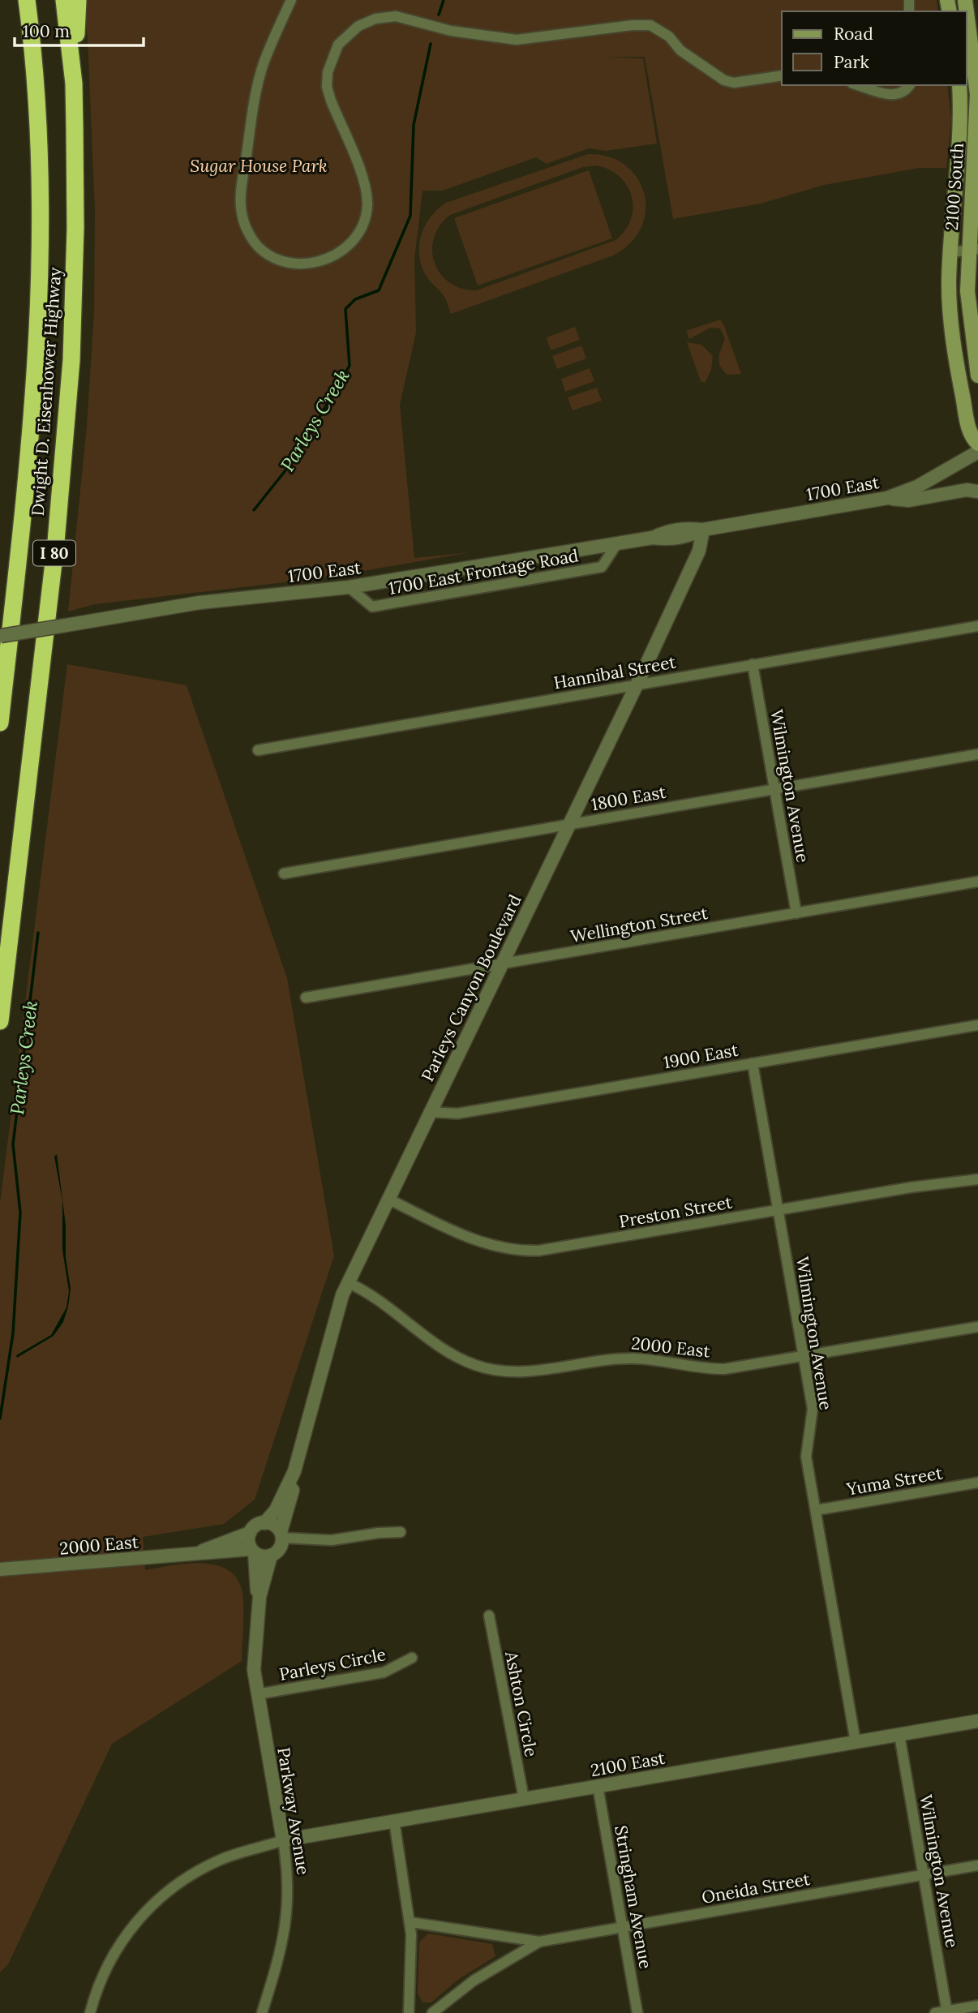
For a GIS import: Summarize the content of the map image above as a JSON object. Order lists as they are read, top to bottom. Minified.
{"streets":{"highway":["Dwight D. Eisenhower Highway","I 80"],"main road":["2100 South"],"street":["1700 East","1700 East Frontage Road","Hannibal Street","Wilmington Avenue","1800 East","Wellington Street","Parleys Canyon Boulevard","1900 East","Preston Street","2000 East","Yuma Street","Parleys Circle","Ashton Circle","2100 East","Parkway Avenue","Oneida Street","Stringham Avenue"]},"crossings":[["1700 East","1700 East Frontage Road"],["1700 East","Parleys Canyon Boulevard"],["Hannibal Street","Wilmington Avenue"],["Hannibal Street","Parleys Canyon Boulevard"],["Wilmington Avenue","1800 East"],["Wilmington Avenue","Wellington Street"],["Wilmington Avenue","1900 East"],["Wilmington Avenue","Preston Street"],["Wilmington Avenue","2000 East"],["Wilmington Avenue","Yuma Street"],["Wilmington Avenue","2100 East"],["Wilmington Avenue","Oneida Street"],["1800 East","Parleys Canyon Boulevard"],["Wellington Street","Parleys Canyon Boulevard"],["Parleys Canyon Boulevard","1900 East"],["Parleys Canyon Boulevard","Preston Street"],["Parleys Canyon Boulevard","2000 East"],["Parleys Circle","Parkway Avenue"],["Ashton Circle","2100 East"],["2100 East","Parkway Avenue"],["2100 East","Stringham Avenue"],["Oneida Street","Stringham Avenue"]],"water":["Parleys Creek"],"parks":["Sugar House Park"],"legend":["Road","Park"],"scale_bar":"100 m"}
